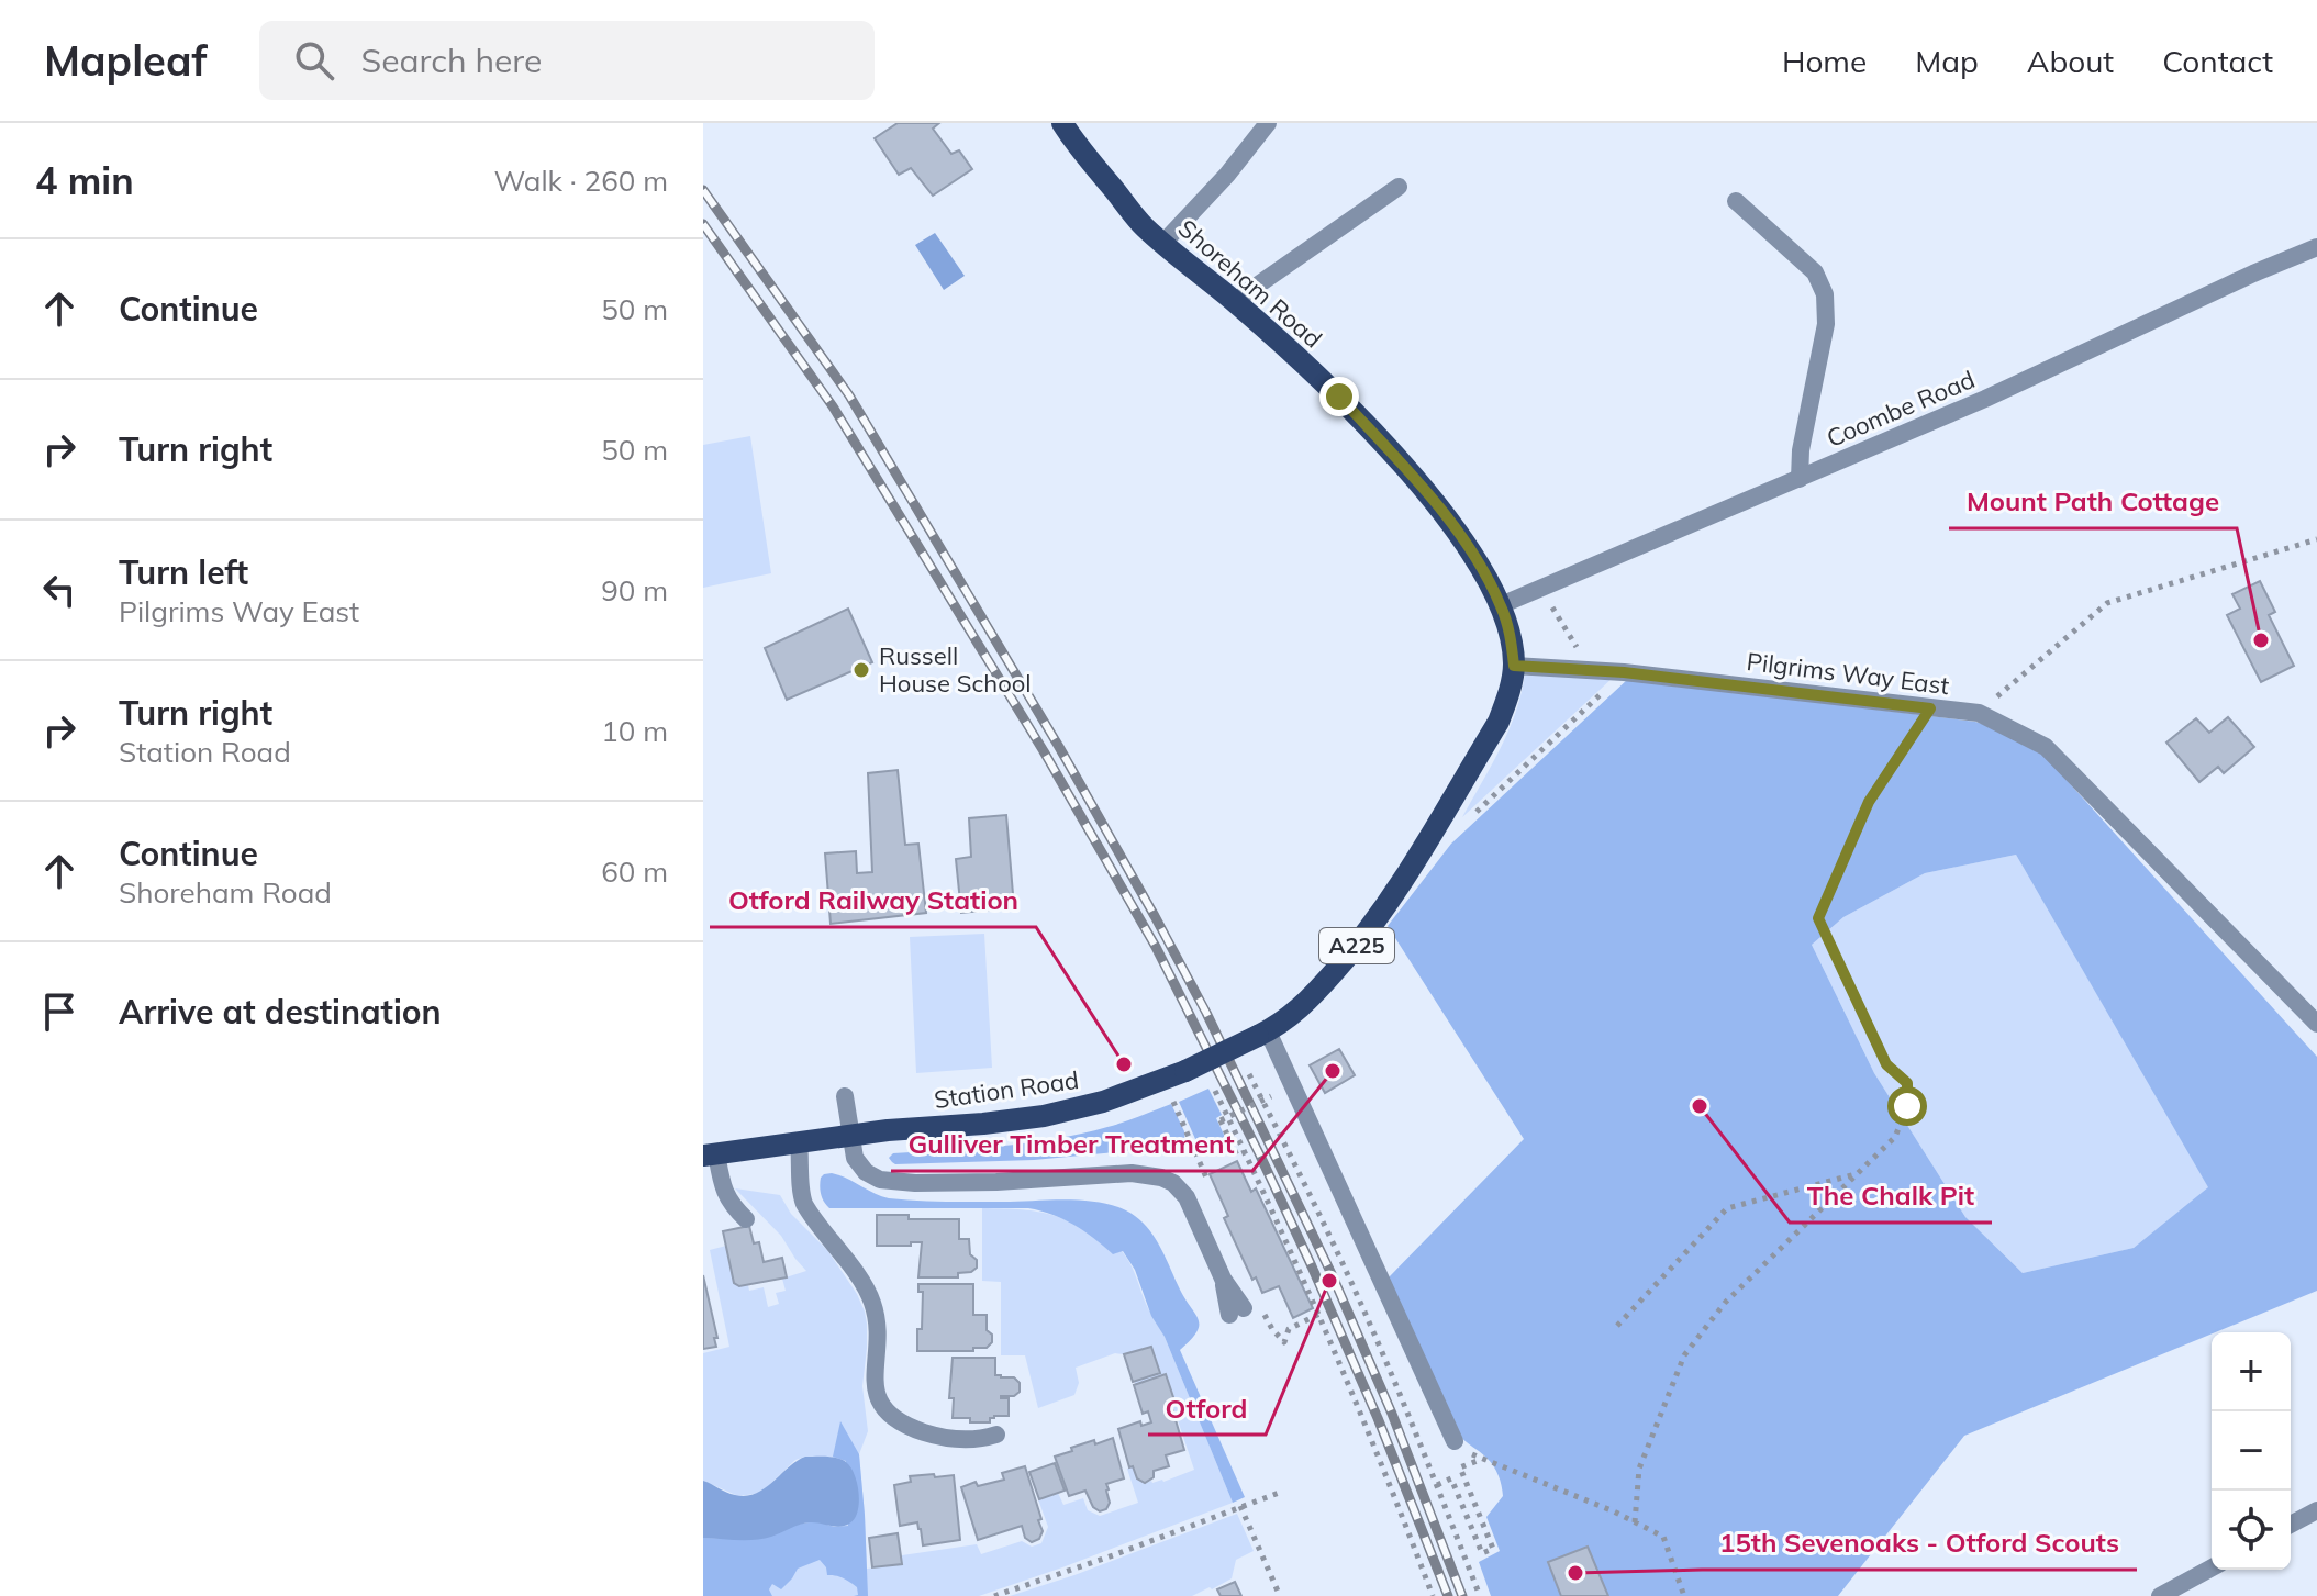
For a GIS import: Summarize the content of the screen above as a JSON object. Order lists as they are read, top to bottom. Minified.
{"streets":{"main road":["Shoreham Road","A225","Station Road"],"street":["Coombe Road","Pilgrims Way East"]},"crossings":[["Shoreham Road","Coombe Road"],["Shoreham Road","Station Road"],["Coombe Road","Station Road"],["Pilgrims Way East","Station Road"]],"places":["Mount Path Cottage","Russell House School","Otford Railway Station","Gulliver Timber Treatment","The Chalk Pit","Otford","15th Sevenoaks - Otford Scouts"],"page":{"header":"Mapleaf","search":"Search here","nav":["Home","Map","About","Contact"],"heading":["4 min","Walk · 260 m"],"list":[["Continue","50 m"],["Turn right","50 m"],["Turn left","Pilgrims Way East","90 m"],["Turn right","Station Road","10 m"],["Continue","Shoreham Road","60 m"],"Arrive at destination"],"map_buttons":["+","−"]}}
